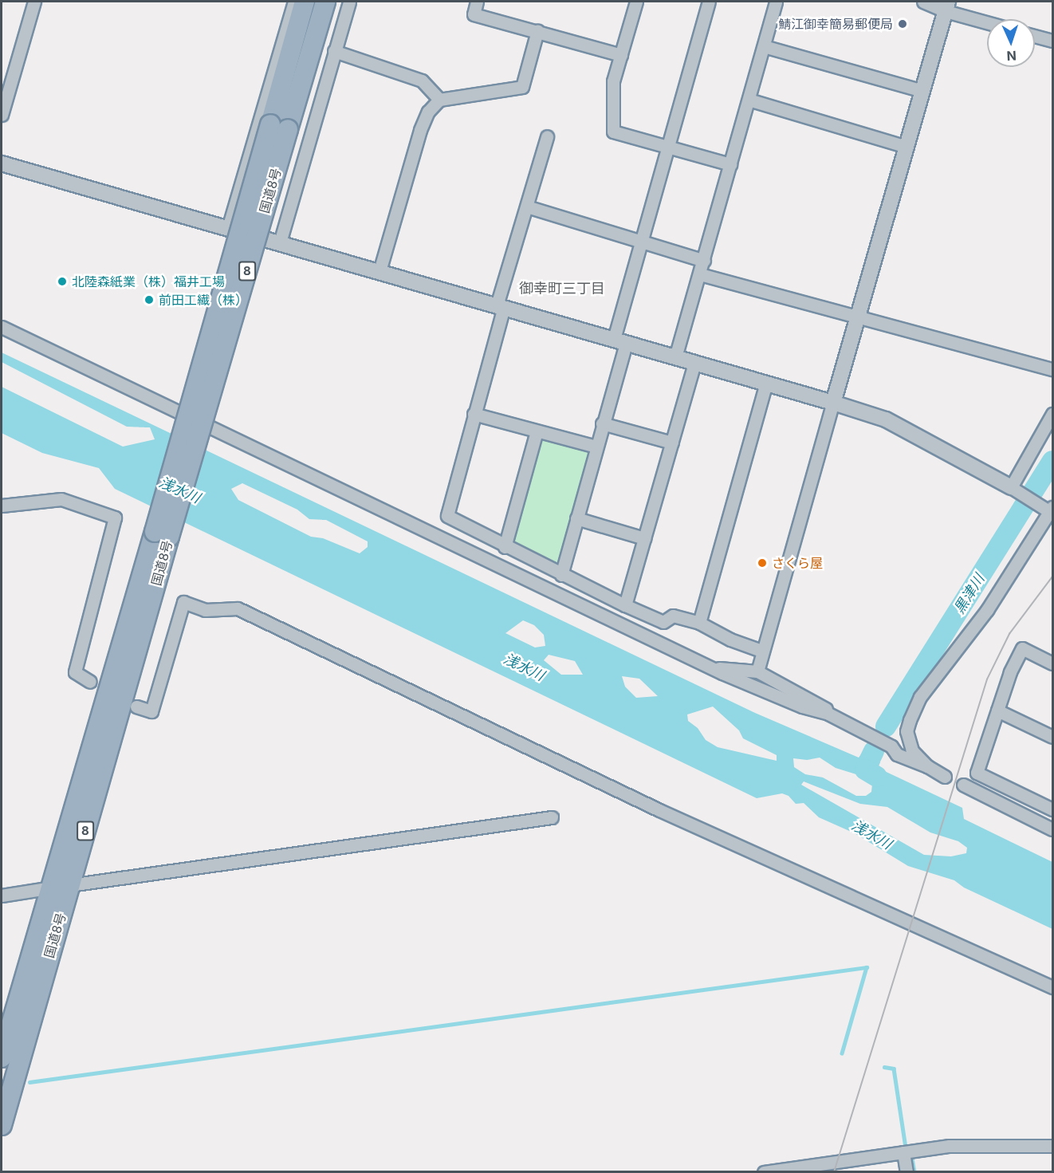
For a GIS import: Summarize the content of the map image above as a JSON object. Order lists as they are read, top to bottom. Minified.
{"streets":{"highway":["国道8号","8"]},"districts":["御幸町三丁目"],"water":["浅水川","黒津川"],"places":["鯖江御幸簡易郵便局","北陸森紙業（株）福井工場","前田工繊（株）","さくら屋"],"north":"bottom"}
